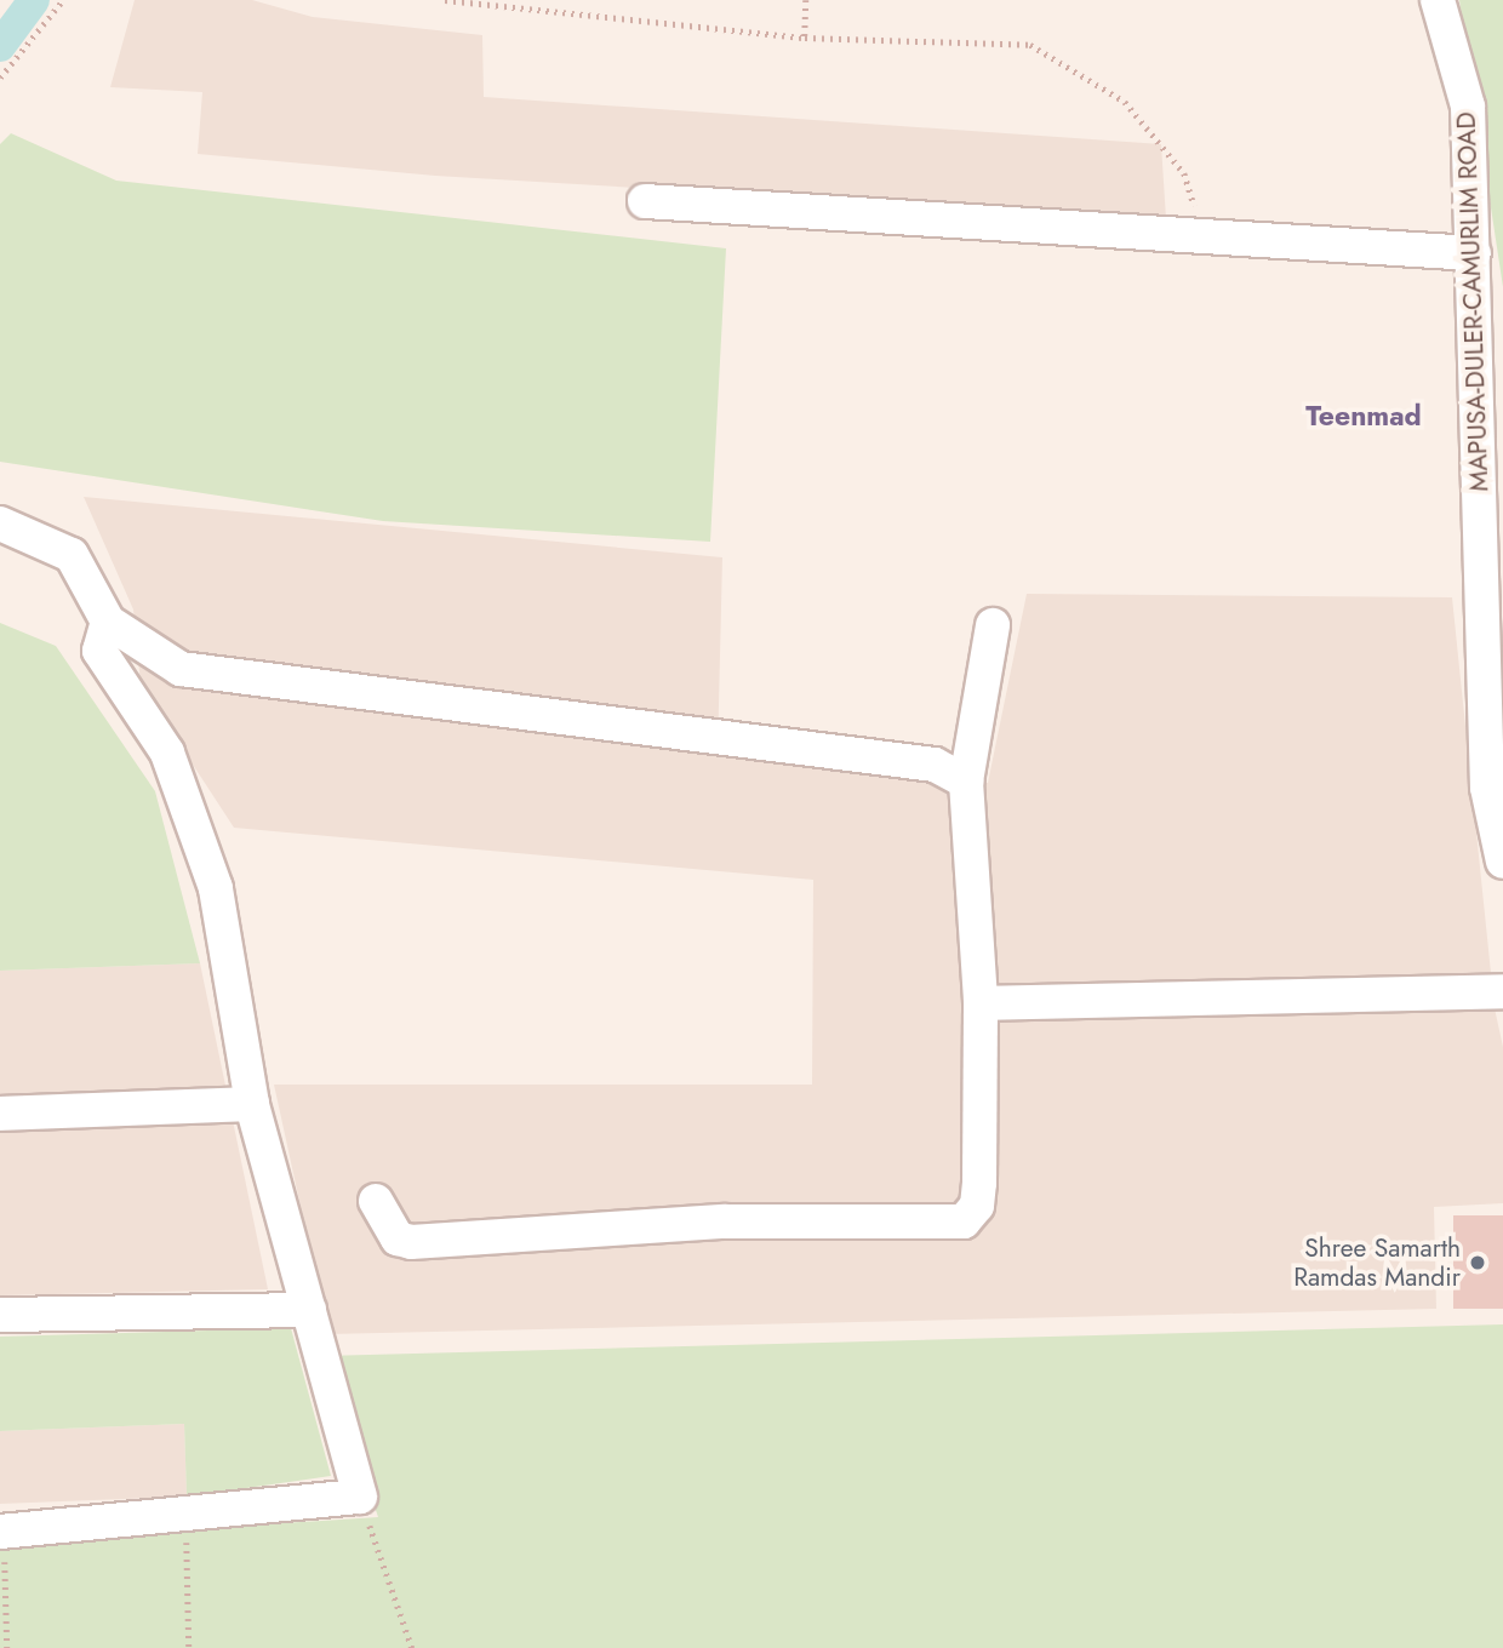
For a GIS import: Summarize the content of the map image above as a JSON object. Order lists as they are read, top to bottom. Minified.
{"streets":{"street":["MAPUSA-DULER-CAMURLIM ROAD"]},"districts":["Teenmad"],"places":["Shree Samarth Ramdas Mandir"]}
